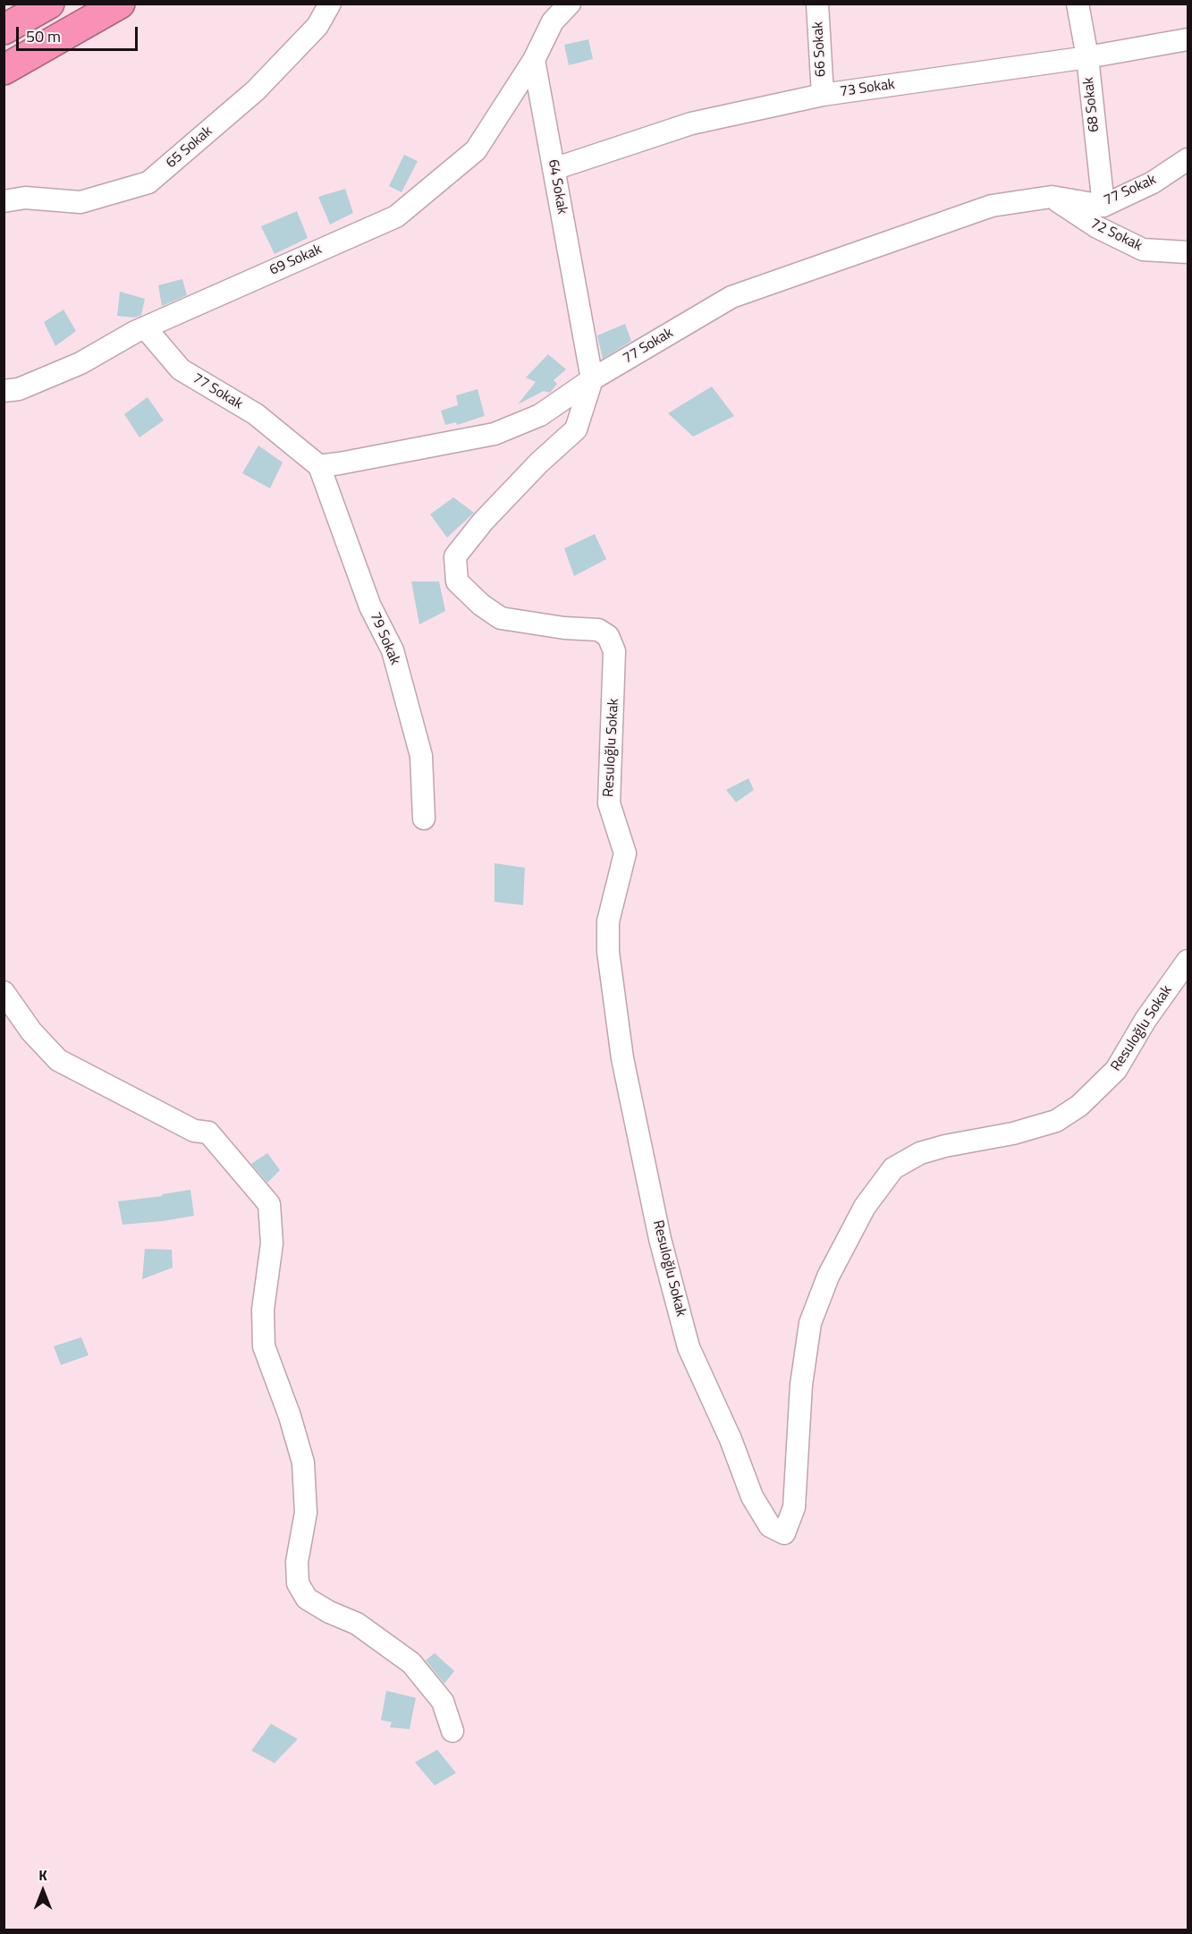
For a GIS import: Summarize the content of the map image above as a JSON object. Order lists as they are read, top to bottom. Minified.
{"streets":{"street":["66 Sokak","73 Sokak","68 Sokak","65 Sokak","64 Sokak","77 Sokak","72 Sokak","69 Sokak","79 Sokak","Resuloğlu Sokak"]},"crossings":[["66 Sokak","73 Sokak"],["73 Sokak","68 Sokak"],["73 Sokak","64 Sokak"],["68 Sokak","77 Sokak"],["64 Sokak","77 Sokak"],["64 Sokak","69 Sokak"],["64 Sokak","Resuloğlu Sokak"],["77 Sokak","72 Sokak"],["77 Sokak","69 Sokak"],["77 Sokak","79 Sokak"],["77 Sokak","Resuloğlu Sokak"]],"scale_bar":"50 m","north":"top"}
